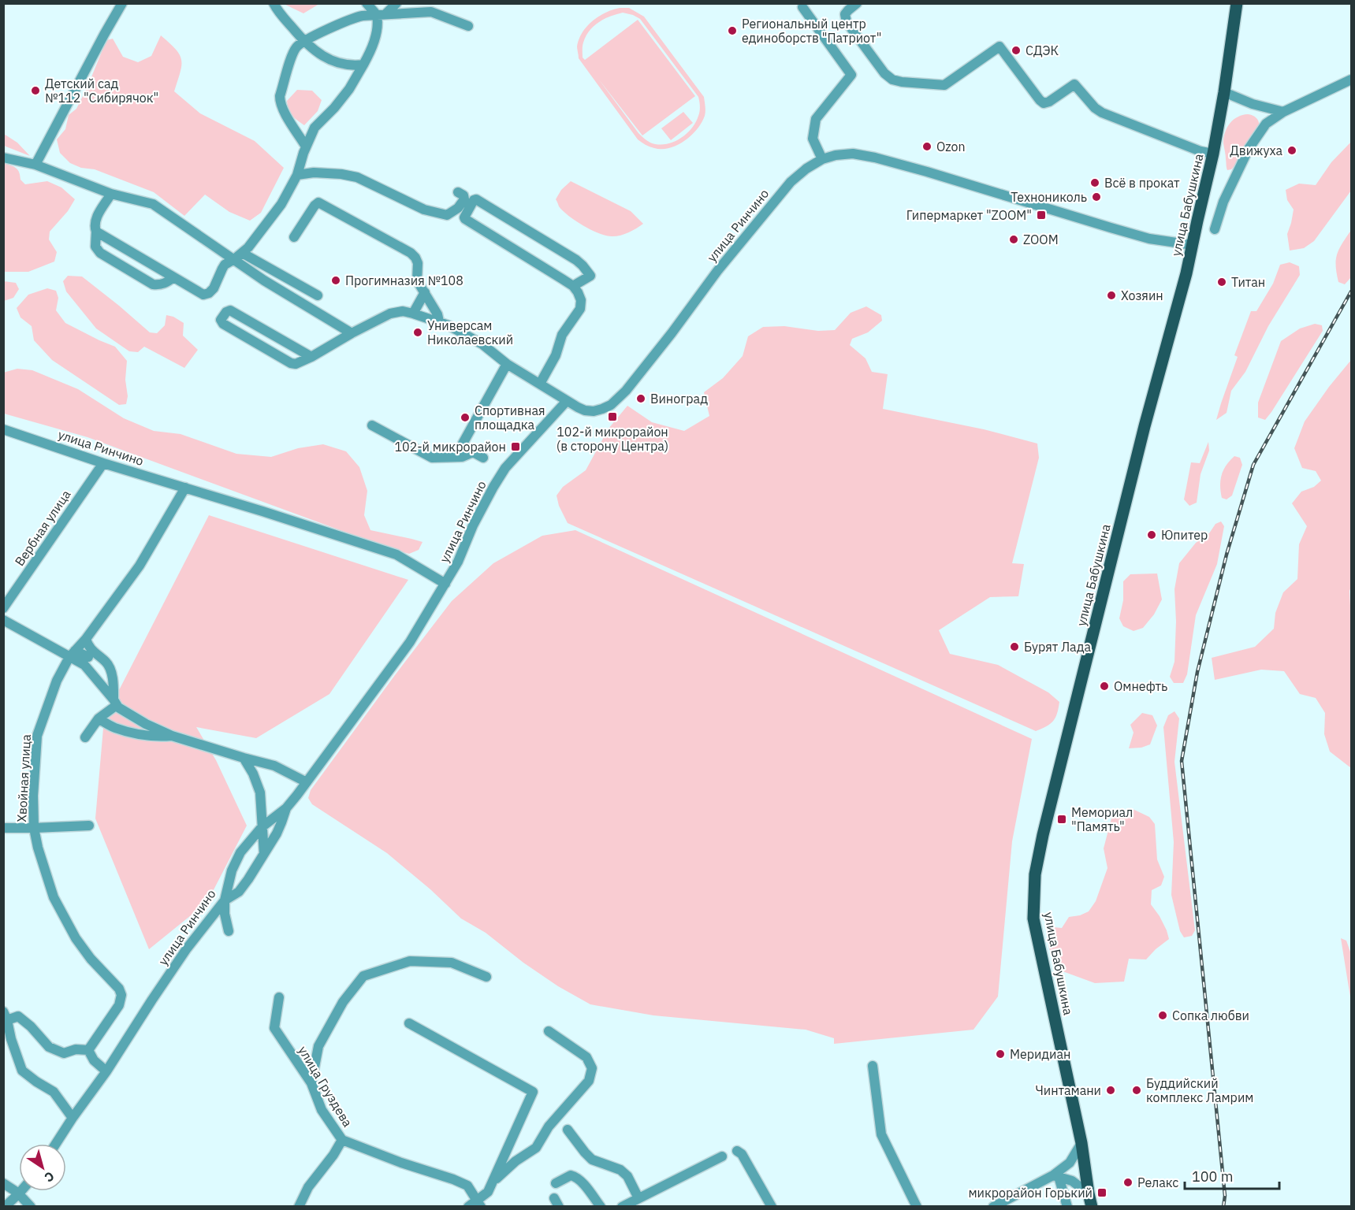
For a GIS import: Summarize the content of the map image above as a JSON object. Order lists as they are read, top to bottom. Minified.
{"streets":{"main road":["улица Бабушкина"],"street":["улица Ринчино","Вербная улица","Хвойная улица","улица Груздева"]},"crossings":[["улица Бабушкина","улица Ринчино"],["улица Ринчино","Вербная улица"],["улица Ринчино","Хвойная улица"]],"places":{"other":["Региональный центр единоборств \"Патриот\"","СДЭК","Детский сад №112 \"Сибирячок\"","Ozon","Движуха","Всё в прокат","Технониколь","ZOOM","Прогимназия №108","Титан","Хозяин","Универсам Николаевский","Виноград","Спортивная площадка","Юпитер","Бурят Лада","Омнефть","Сопка любви","Меридиан","Чинтамани","Буддийский комплекс Ламрим","Релакс"],"transit":["Гипермаркет \"ZOOM\"","102-й микрорайон (в сторону Центра)","102-й микрорайон","Мемориал \"Память\"","микрорайон Горький"]},"scale_bar":"100 m","north":"bottom right"}
